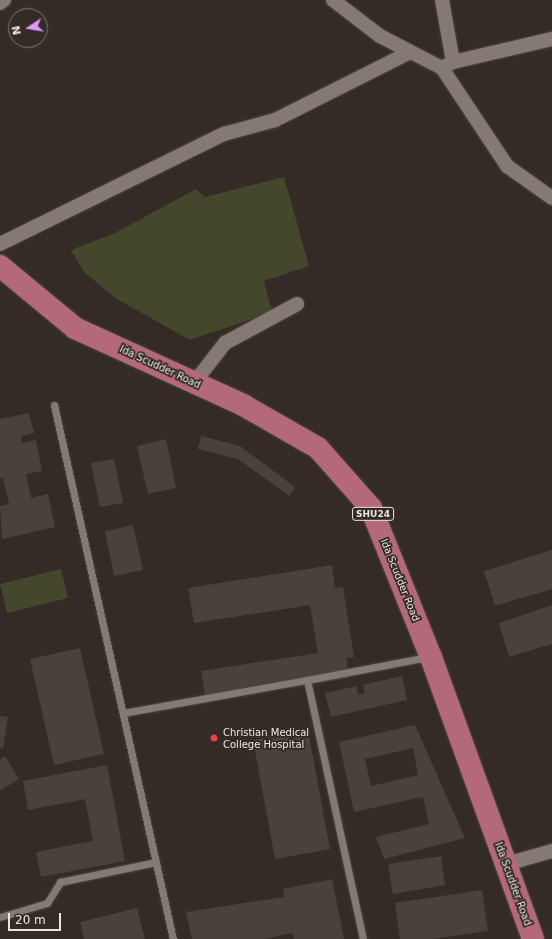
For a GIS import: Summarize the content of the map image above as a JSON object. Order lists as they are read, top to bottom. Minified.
{"streets":{"main road":["Ida Scudder Road","SHU24"]},"places":["Christian Medical College Hospital"],"scale_bar":"20 m","north":"left"}
